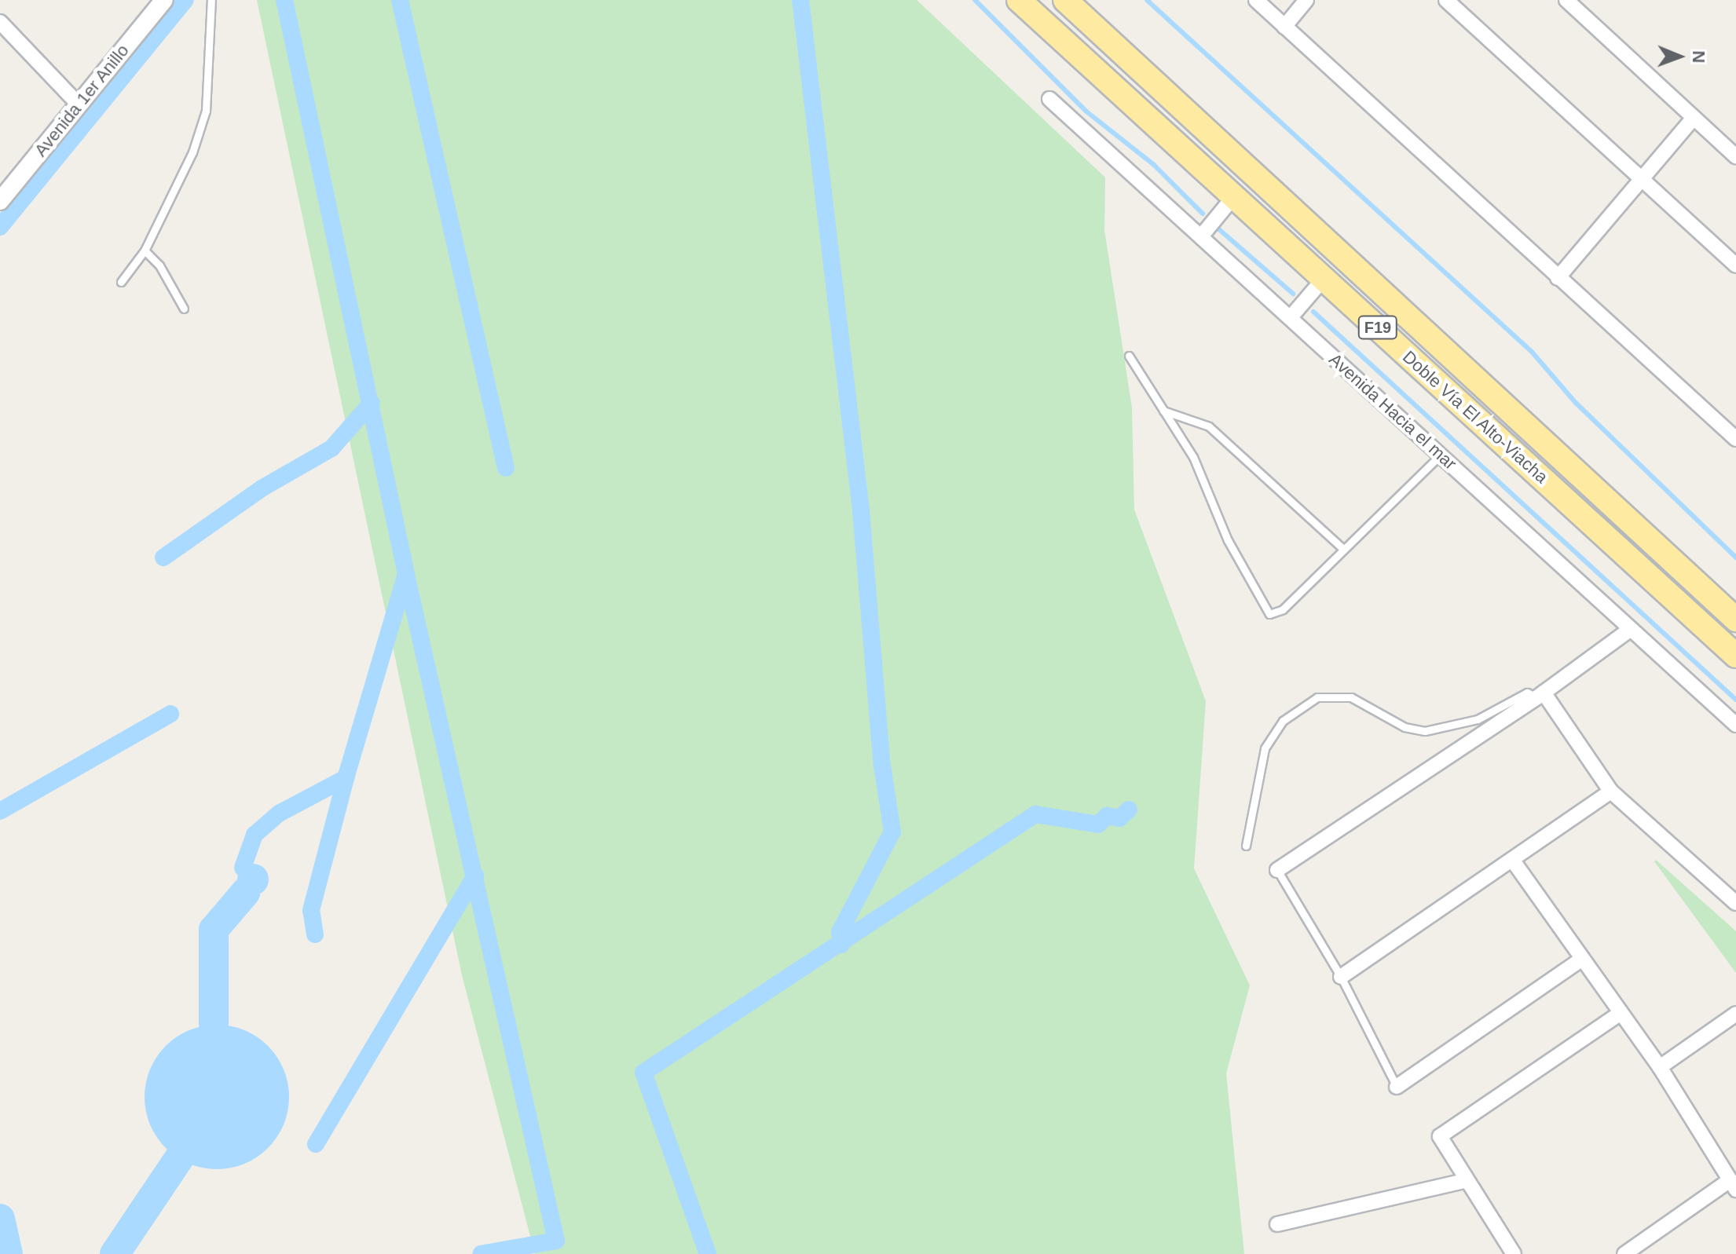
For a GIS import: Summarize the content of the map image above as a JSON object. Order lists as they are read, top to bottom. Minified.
{"streets":{"highway":["F19","Doble Vía El Alto-Viacha"],"street":["Avenida 1er Anillo","Avenida Hacia el mar"]},"north":"right"}
